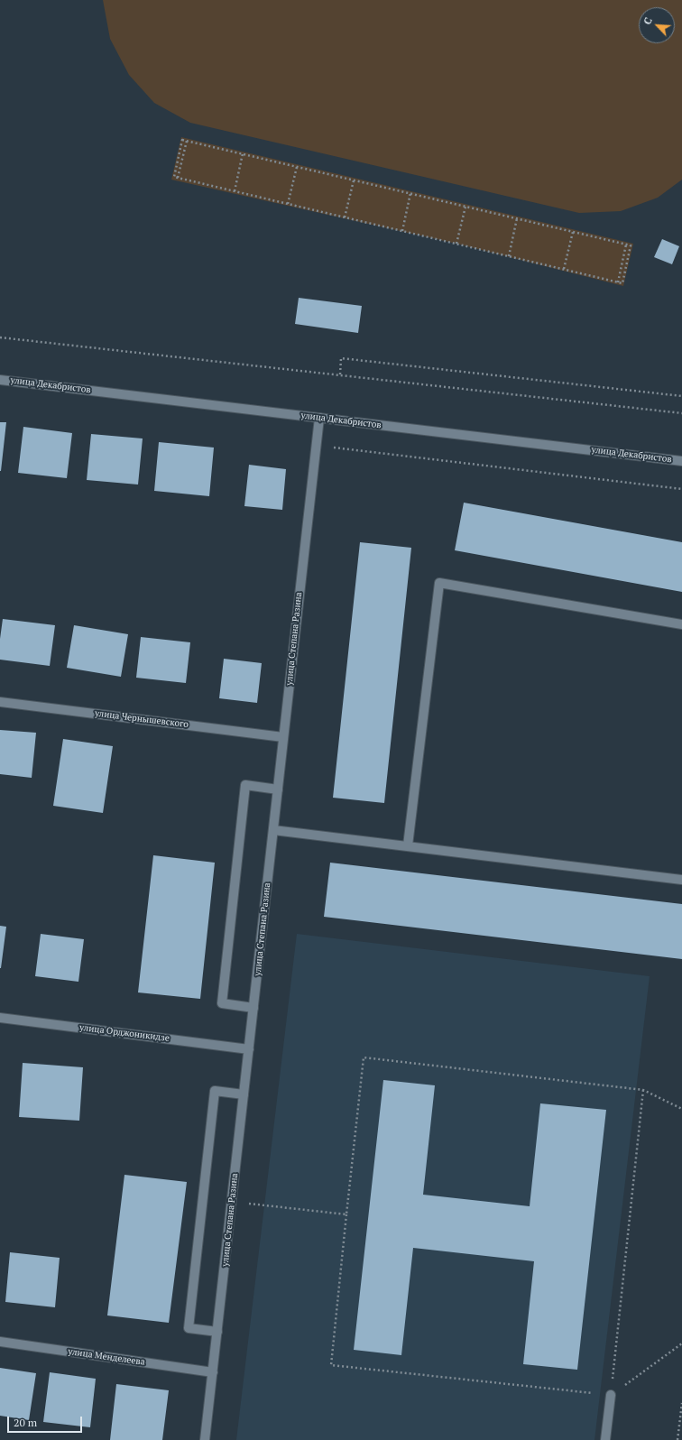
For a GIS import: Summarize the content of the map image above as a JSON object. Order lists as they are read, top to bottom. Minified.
{"streets":{"street":["улица Декабристов","улица Степана Разина","улица Чернышевского","улица Орджоникидзе","улица Менделеева"]},"crossings":[["улица Декабристов","улица Степана Разина"],["улица Степана Разина","улица Чернышевского"],["улица Степана Разина","улица Орджоникидзе"],["улица Степана Разина","улица Менделеева"]],"scale_bar":"20 m","north":"top left"}
